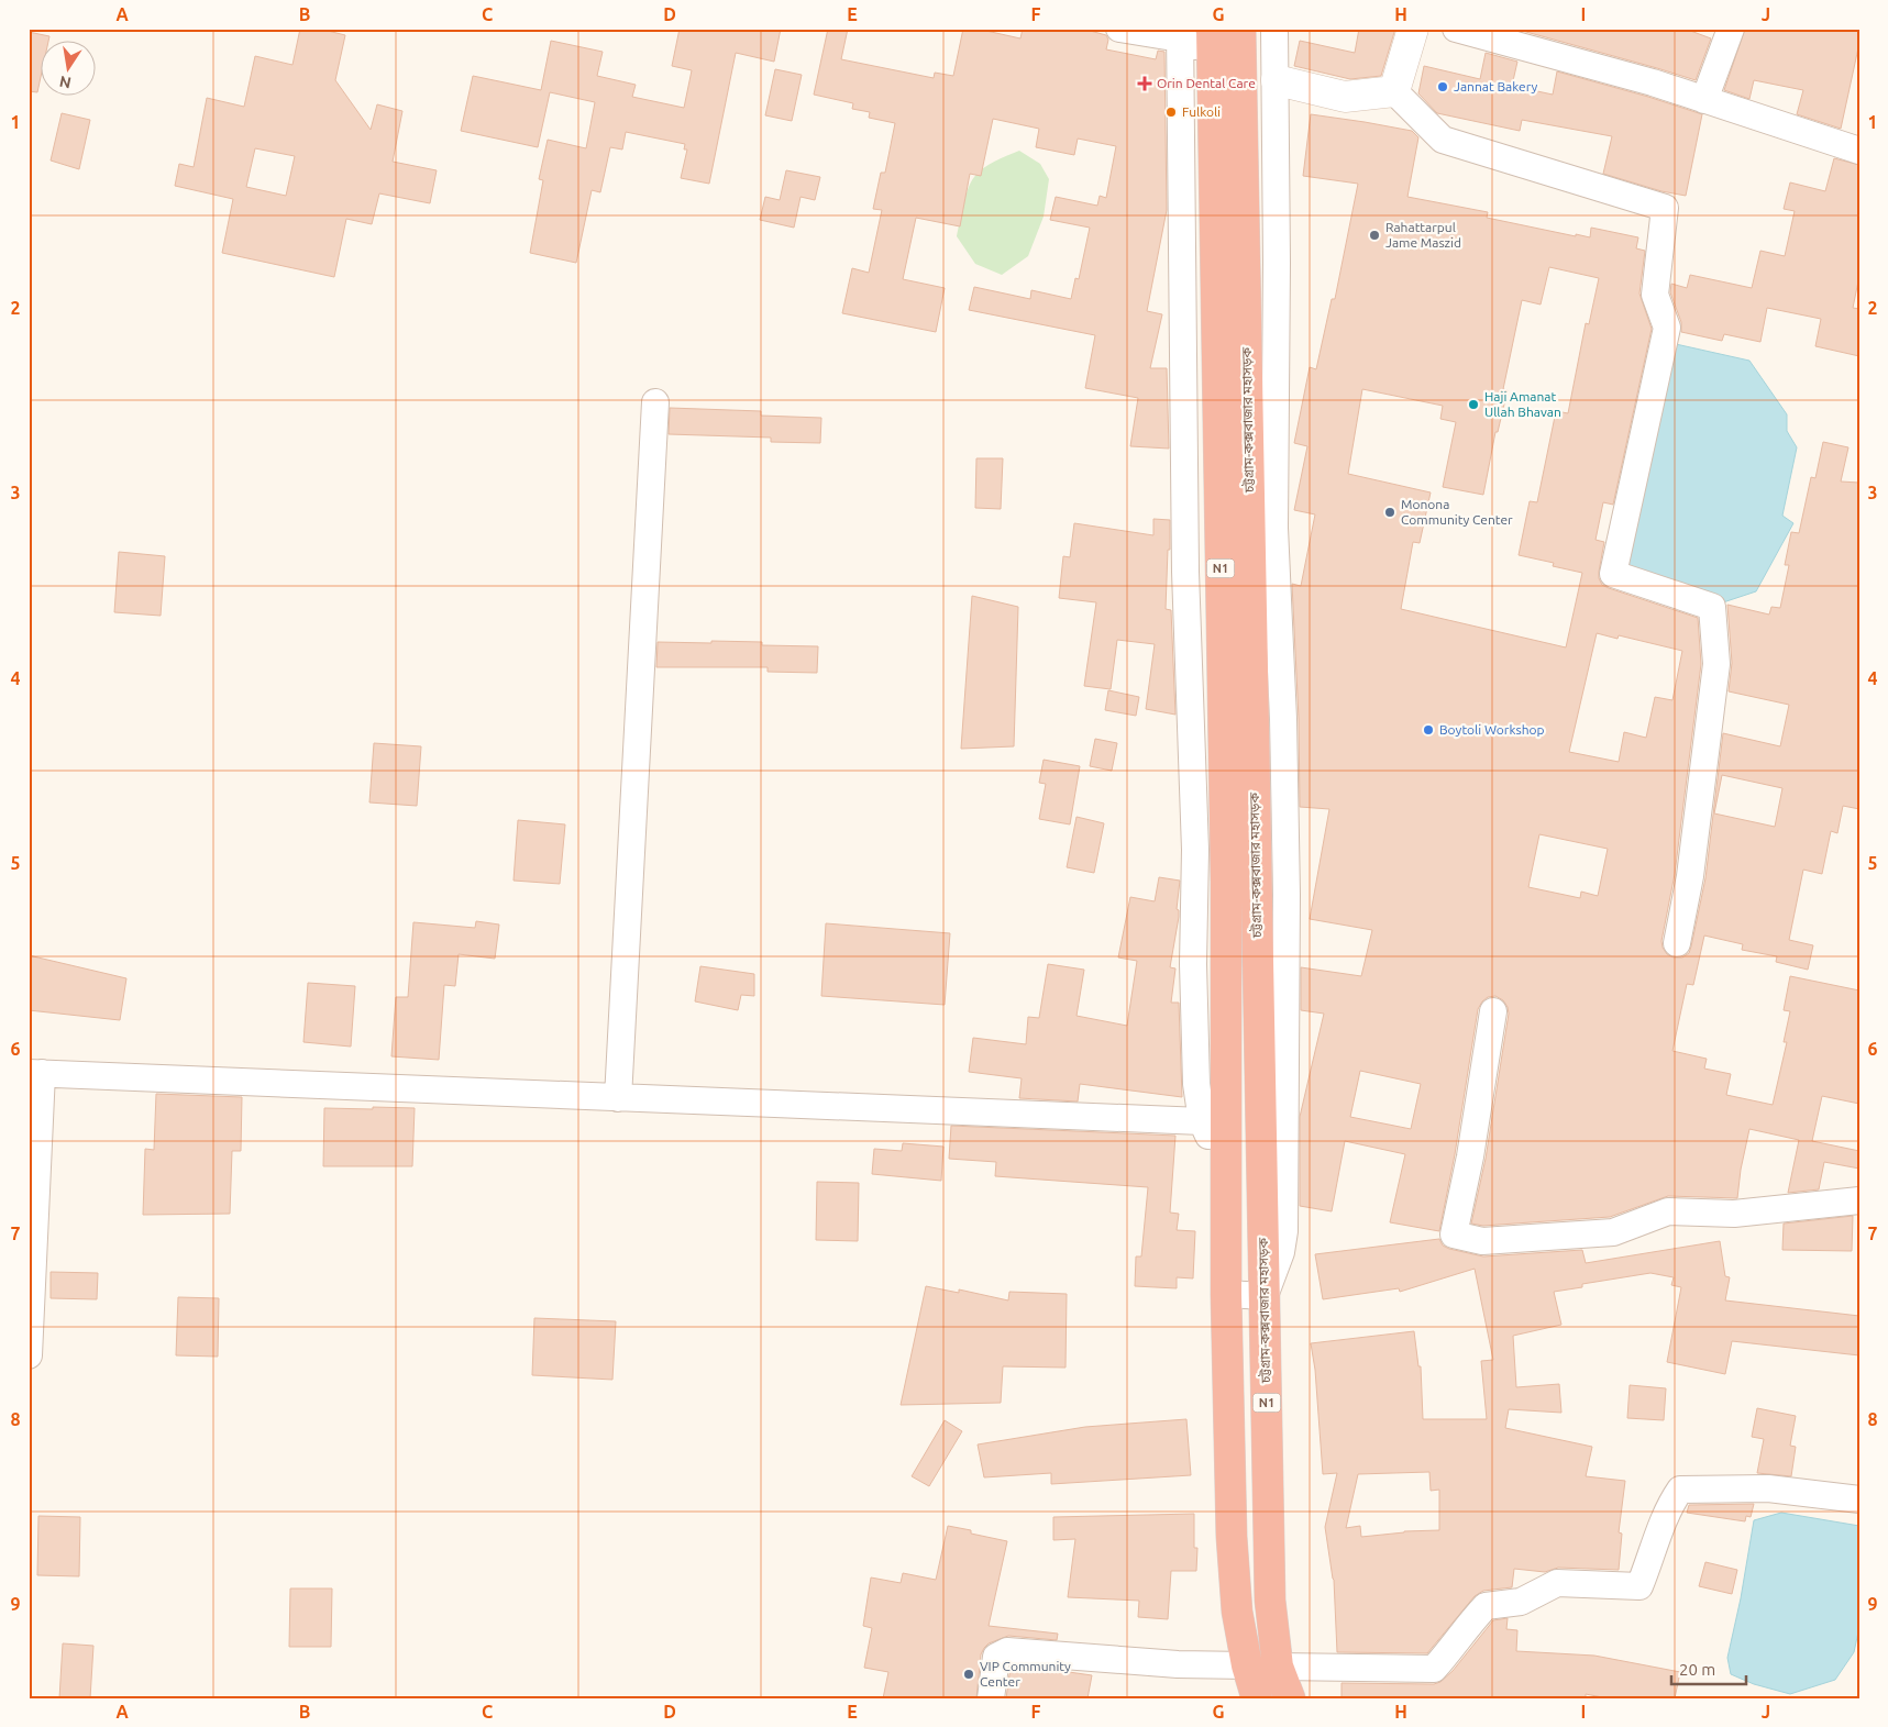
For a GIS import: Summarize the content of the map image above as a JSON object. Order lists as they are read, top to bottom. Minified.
{"streets":{"highway":["চট্টগ্রাম-কক্সবাজার মহাসড়ক","N1"]},"places":{"health":["Orin Dental Care"],"other":["Jannat Bakery","Fulkoli","Rahattarpul Jame Maszid","Haji Amanat Ullah Bhavan","Monona Community Center","Boytoli Workshop","VIP Community Center"]},"scale_bar":"20 m","north":"bottom","grid":{"columns":["A","B","C","D","E","F","G","H","I","J"],"rows":["1","2","3","4","5","6","7","8","9"]}}
